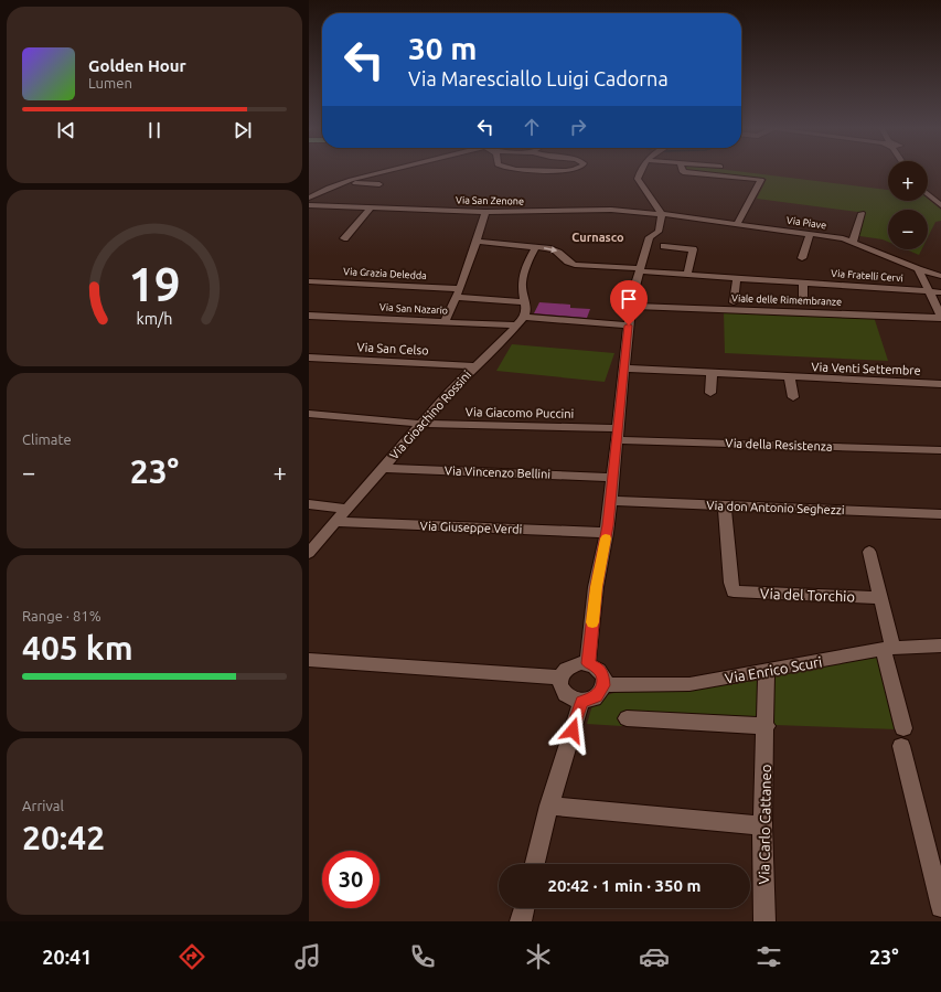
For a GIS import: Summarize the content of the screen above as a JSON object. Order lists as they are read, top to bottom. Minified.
{"streets":{"street":["Via San Zenone","Via Piave","Via Grazia Deledda","Via Fratelli Cervi","Viale delle Rimembranze","Via San Nazario","Via San Celso","Via Venti Settembre","Via Giacomo Puccini","Via Gioachino Rossini","Via della Resistenza","Via Vincenzo Bellini","Via don Antonio Seghezzi","Via Giuseppe Verdi","Via del Torchio","Via Enrico Scuri","Via Carlo Cattaneo"]},"crossings":[["Via San Zenone","Via Piave"],["Via Grazia Deledda","Via San Nazario"],["Via Grazia Deledda","Via Gioachino Rossini"],["Via San Nazario","Via Gioachino Rossini"],["Via San Celso","Via Gioachino Rossini"],["Via Giacomo Puccini","Via Gioachino Rossini"],["Via Giacomo Puccini","Via della Resistenza"],["Via Gioachino Rossini","Via Vincenzo Bellini"],["Via Gioachino Rossini","Via Giuseppe Verdi"],["Via don Antonio Seghezzi","Via del Torchio"],["Via Enrico Scuri","Via Carlo Cattaneo"]],"districts":["Curnasco"],"page":{"turn":["30 m","Via Maresciallo Luigi Cadorna"],"song":["Golden Hour","Lumen"],"map_buttons":["+","−"],"tile":["Climate",["Range · 81%","405 km"],["Arrival","20:42"]],"heat":["−","23°","+"],"limit":"30","trip":"20:42 · 1 min · 350 m","tabs":["20:41","23°"],"gauge":["19","km/h"]}}
